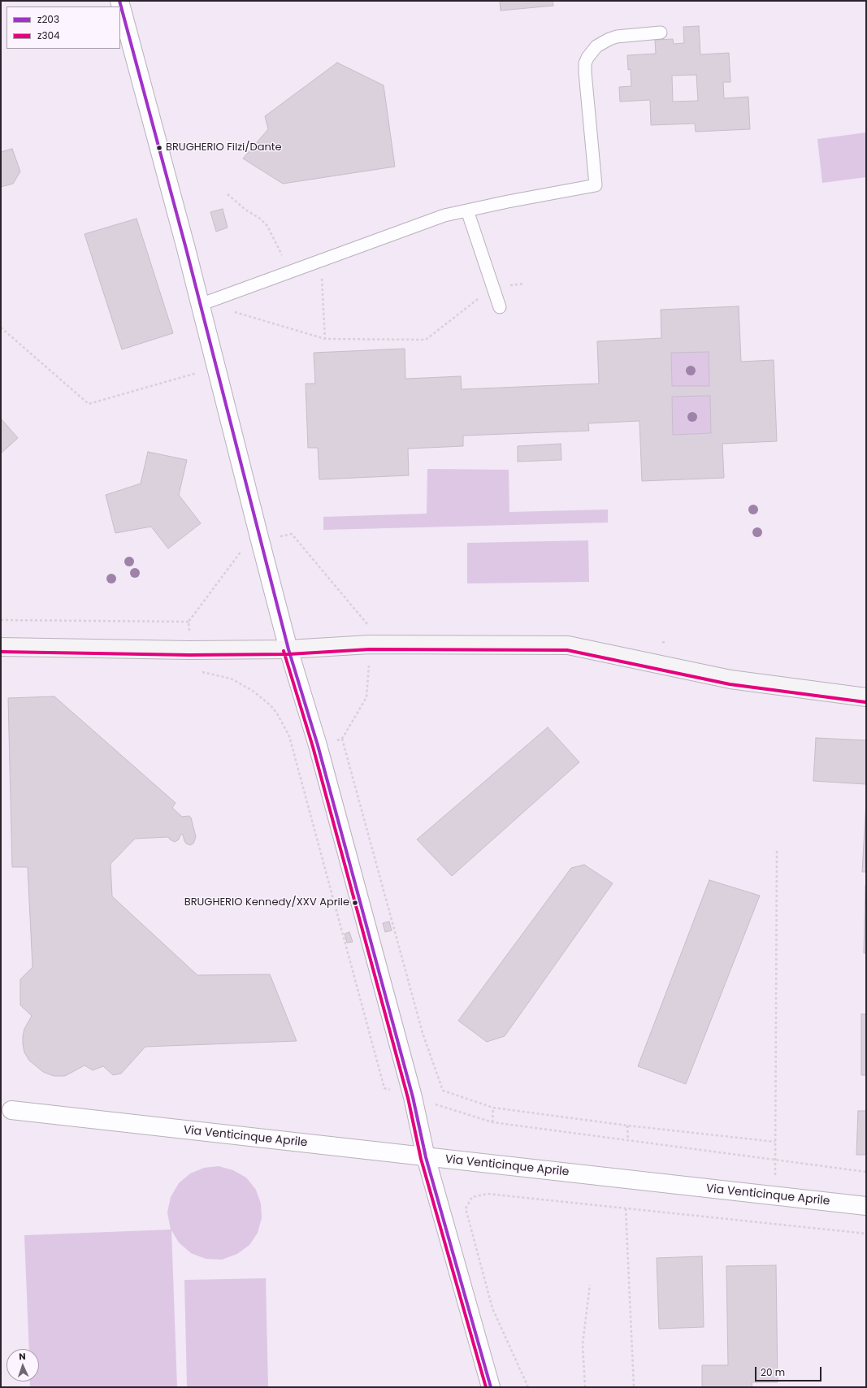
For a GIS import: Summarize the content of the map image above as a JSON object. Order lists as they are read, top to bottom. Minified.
{"streets":{"street":["Via Venticinque Aprile"]},"places":["BRUGHERIO Filzi/Dante","BRUGHERIO Kennedy/XXV Aprile"],"lines":["transit line z203","transit line z304"],"legend":["z203","z304"],"scale_bar":"20 m","north":"top"}
